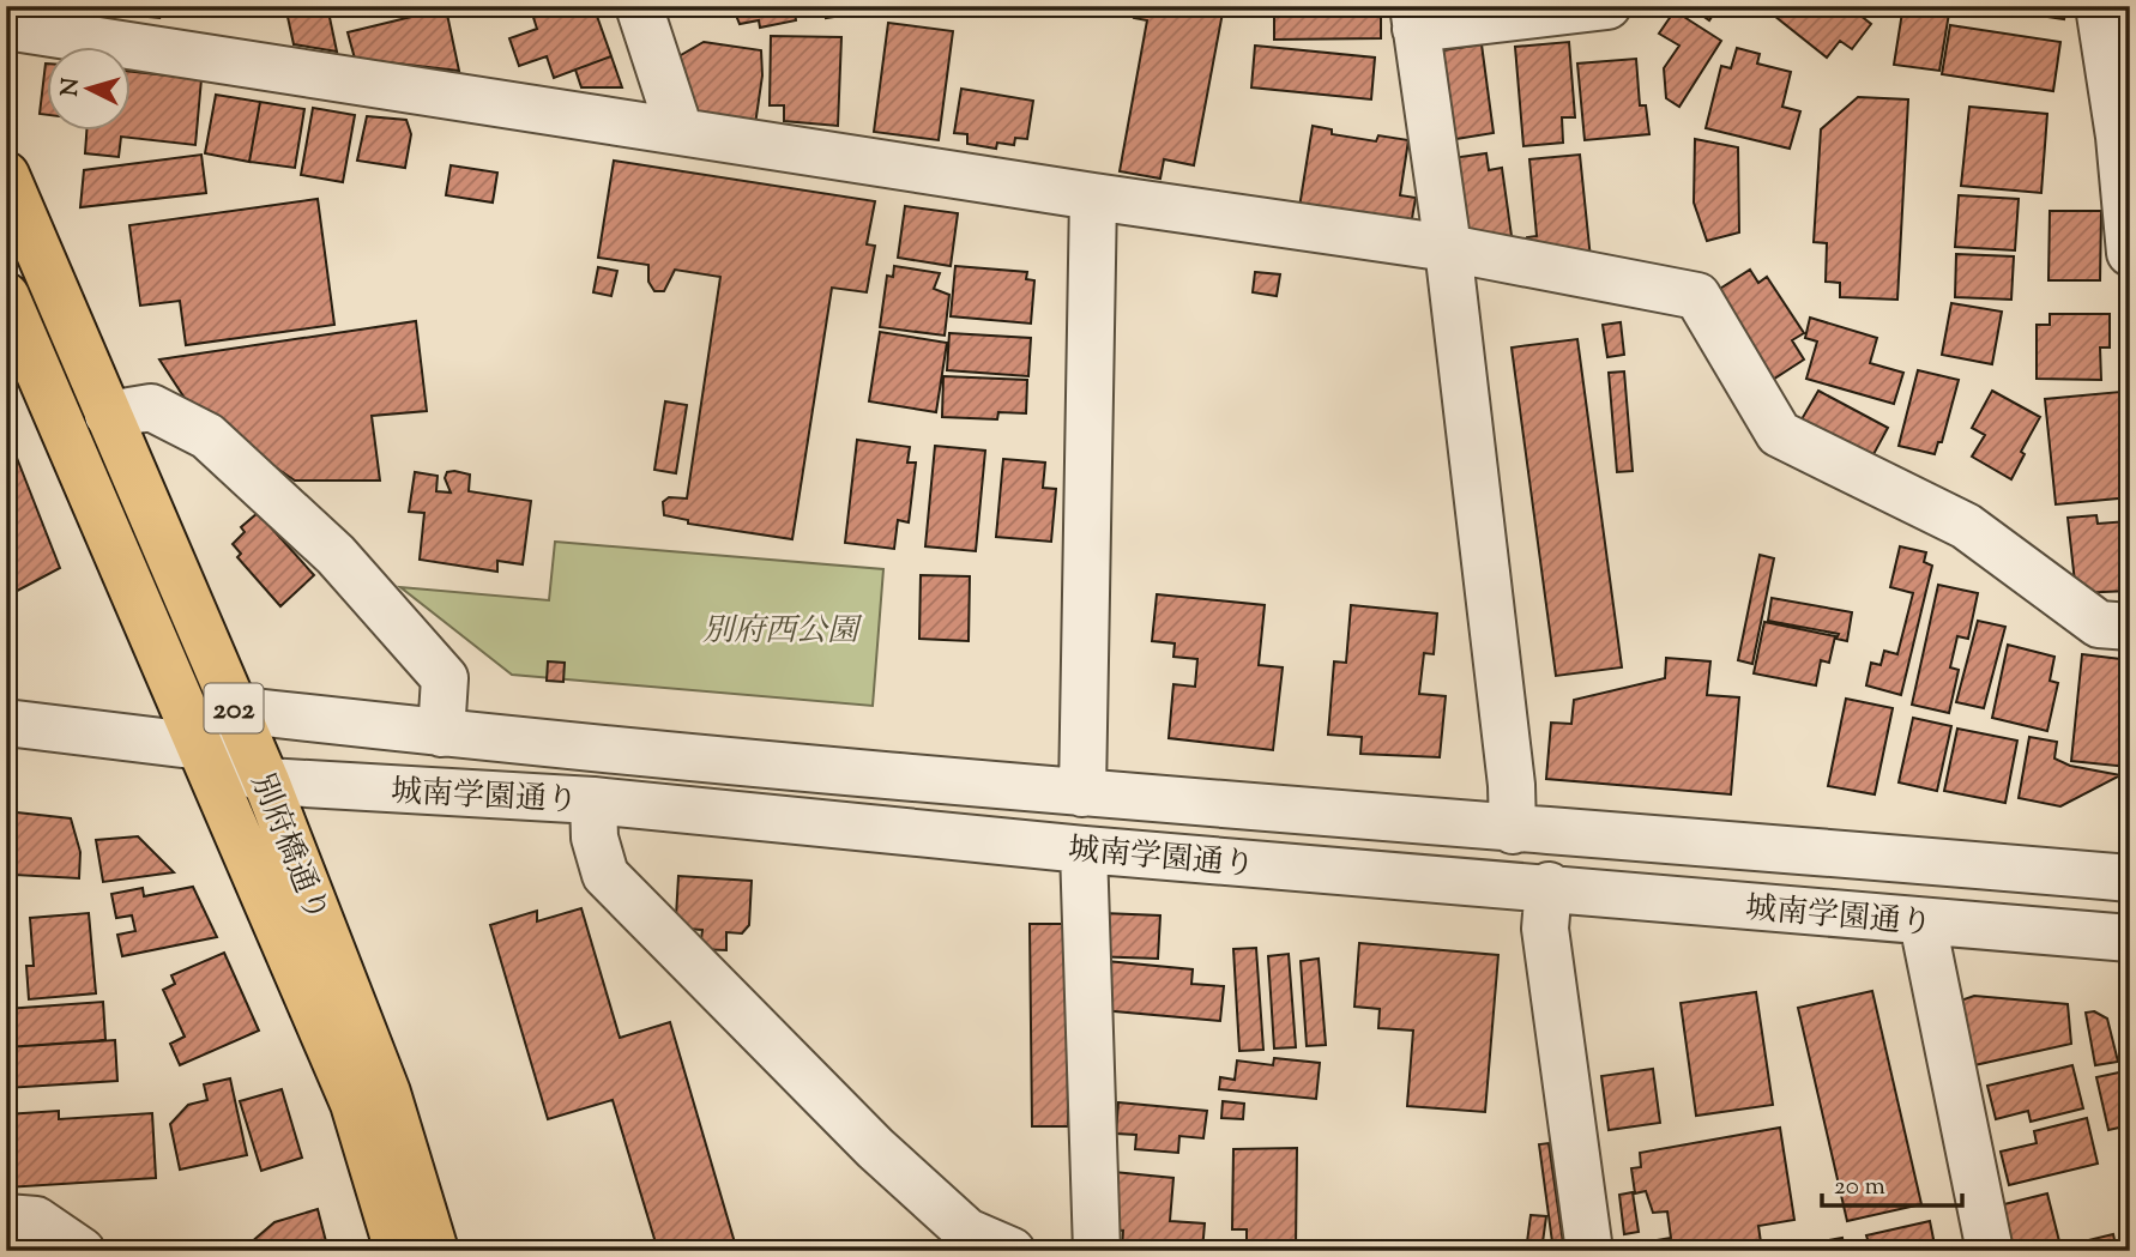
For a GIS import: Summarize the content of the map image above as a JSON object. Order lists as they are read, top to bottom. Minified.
{"streets":{"highway":["202","別府橋通り"],"street":["城南学園通り"]},"crossings":[["城南学園通り","別府橋通り"]],"parks":["別府西公園"],"scale_bar":"20 m","north":"left"}
